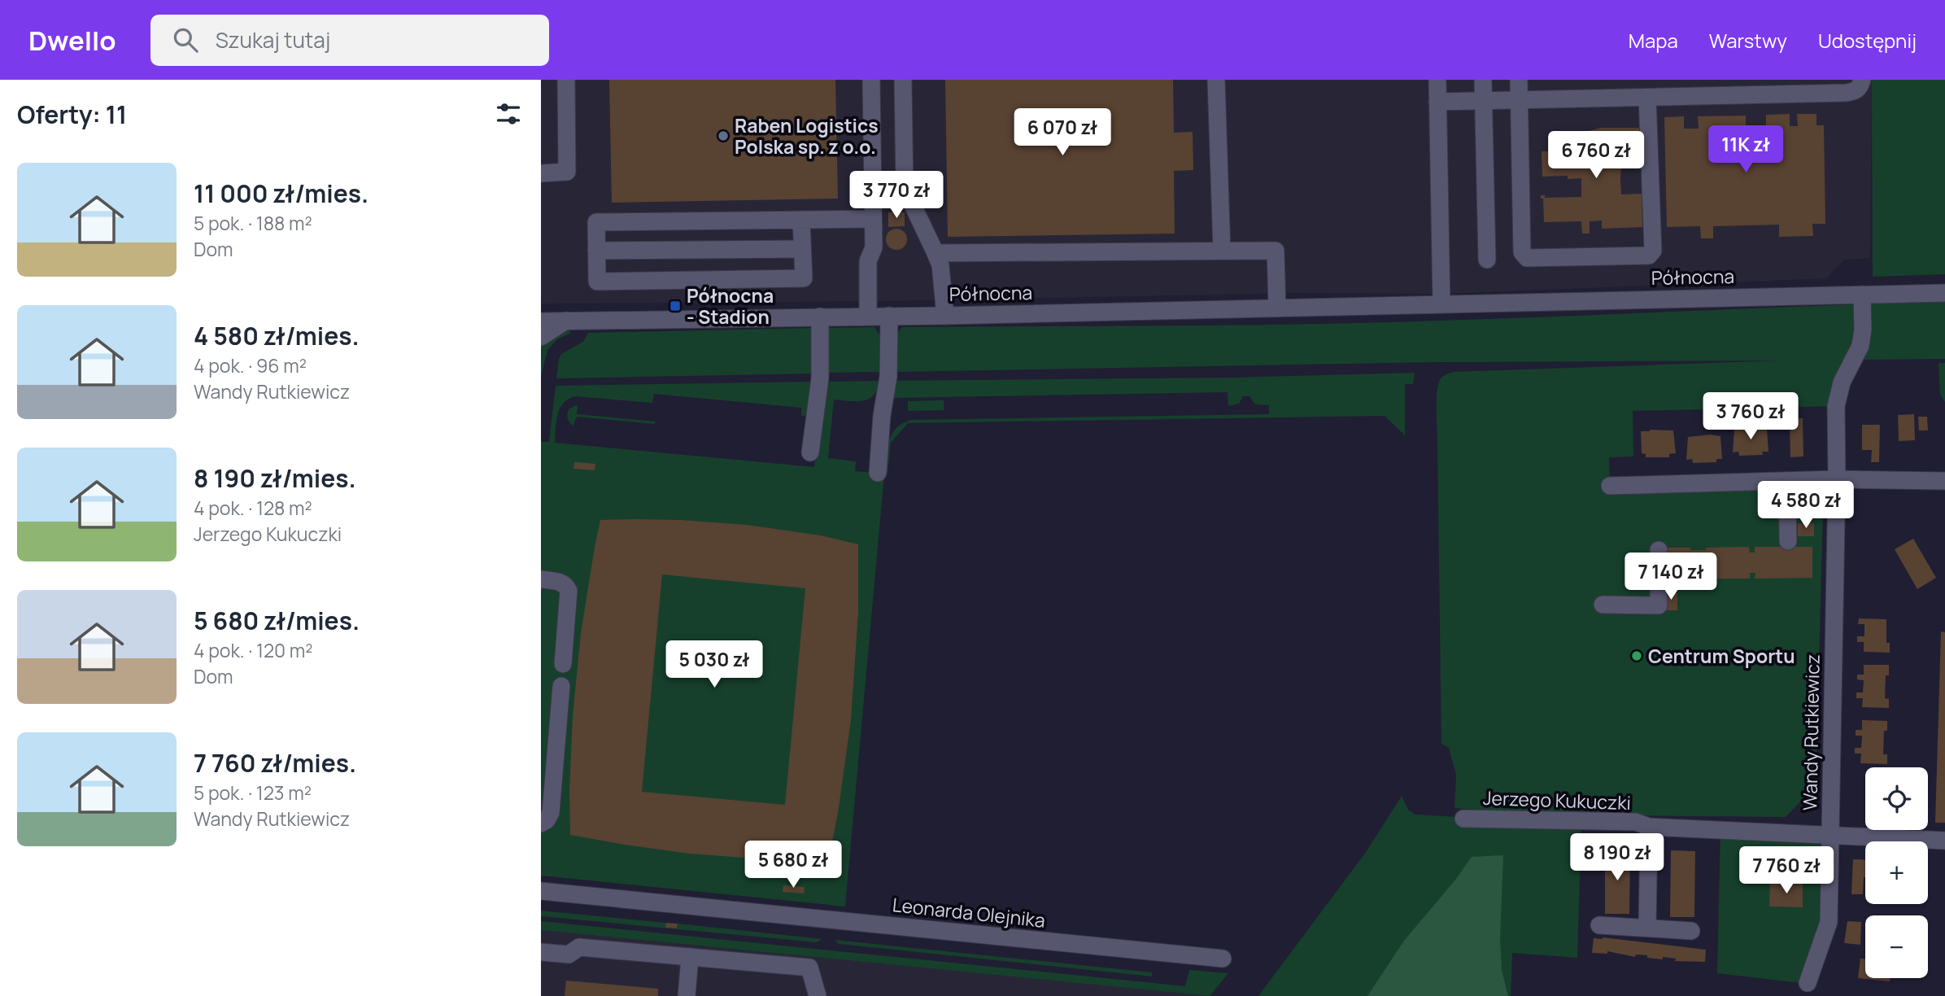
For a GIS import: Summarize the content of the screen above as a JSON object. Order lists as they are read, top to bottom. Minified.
{"streets":{"street":["Północna","Wandy Rutkiewicz","Jerzego Kukuczki","Leonarda Olejnika"]},"crossings":[["Północna","Wandy Rutkiewicz"],["Wandy Rutkiewicz","Jerzego Kukuczki"]],"places":{"other":["Raben Logistics Polska sp. z o.o.","Centrum Sportu"],"transit":["Północna - Stadion"]},"page":{"header":"Dwello","search":"Szukaj tutaj","nav":["Mapa","Warstwy","Udostępnij"],"heading":"Oferty: 11","price":["6 070 zł","11K zł","6 760 zł","3 770 zł","3 760 zł","4 580 zł","7 140 zł","5 030 zł","8 190 zł","5 680 zł","7 760 zł"],"list":[{"name":"11 000 zł/mies.","note":"5 pok. · 188 m² · Dom"},{"name":"4 580 zł/mies.","note":"4 pok. · 96 m² · Wandy Rutkiewicz"},{"name":"8 190 zł/mies.","note":"4 pok. · 128 m² · Jerzego Kukuczki"},{"name":"5 680 zł/mies.","note":"4 pok. · 120 m² · Dom"},{"name":"7 760 zł/mies.","note":"5 pok. · 123 m² · Wandy Rutkiewicz"}],"map_buttons":["+","−"]}}
